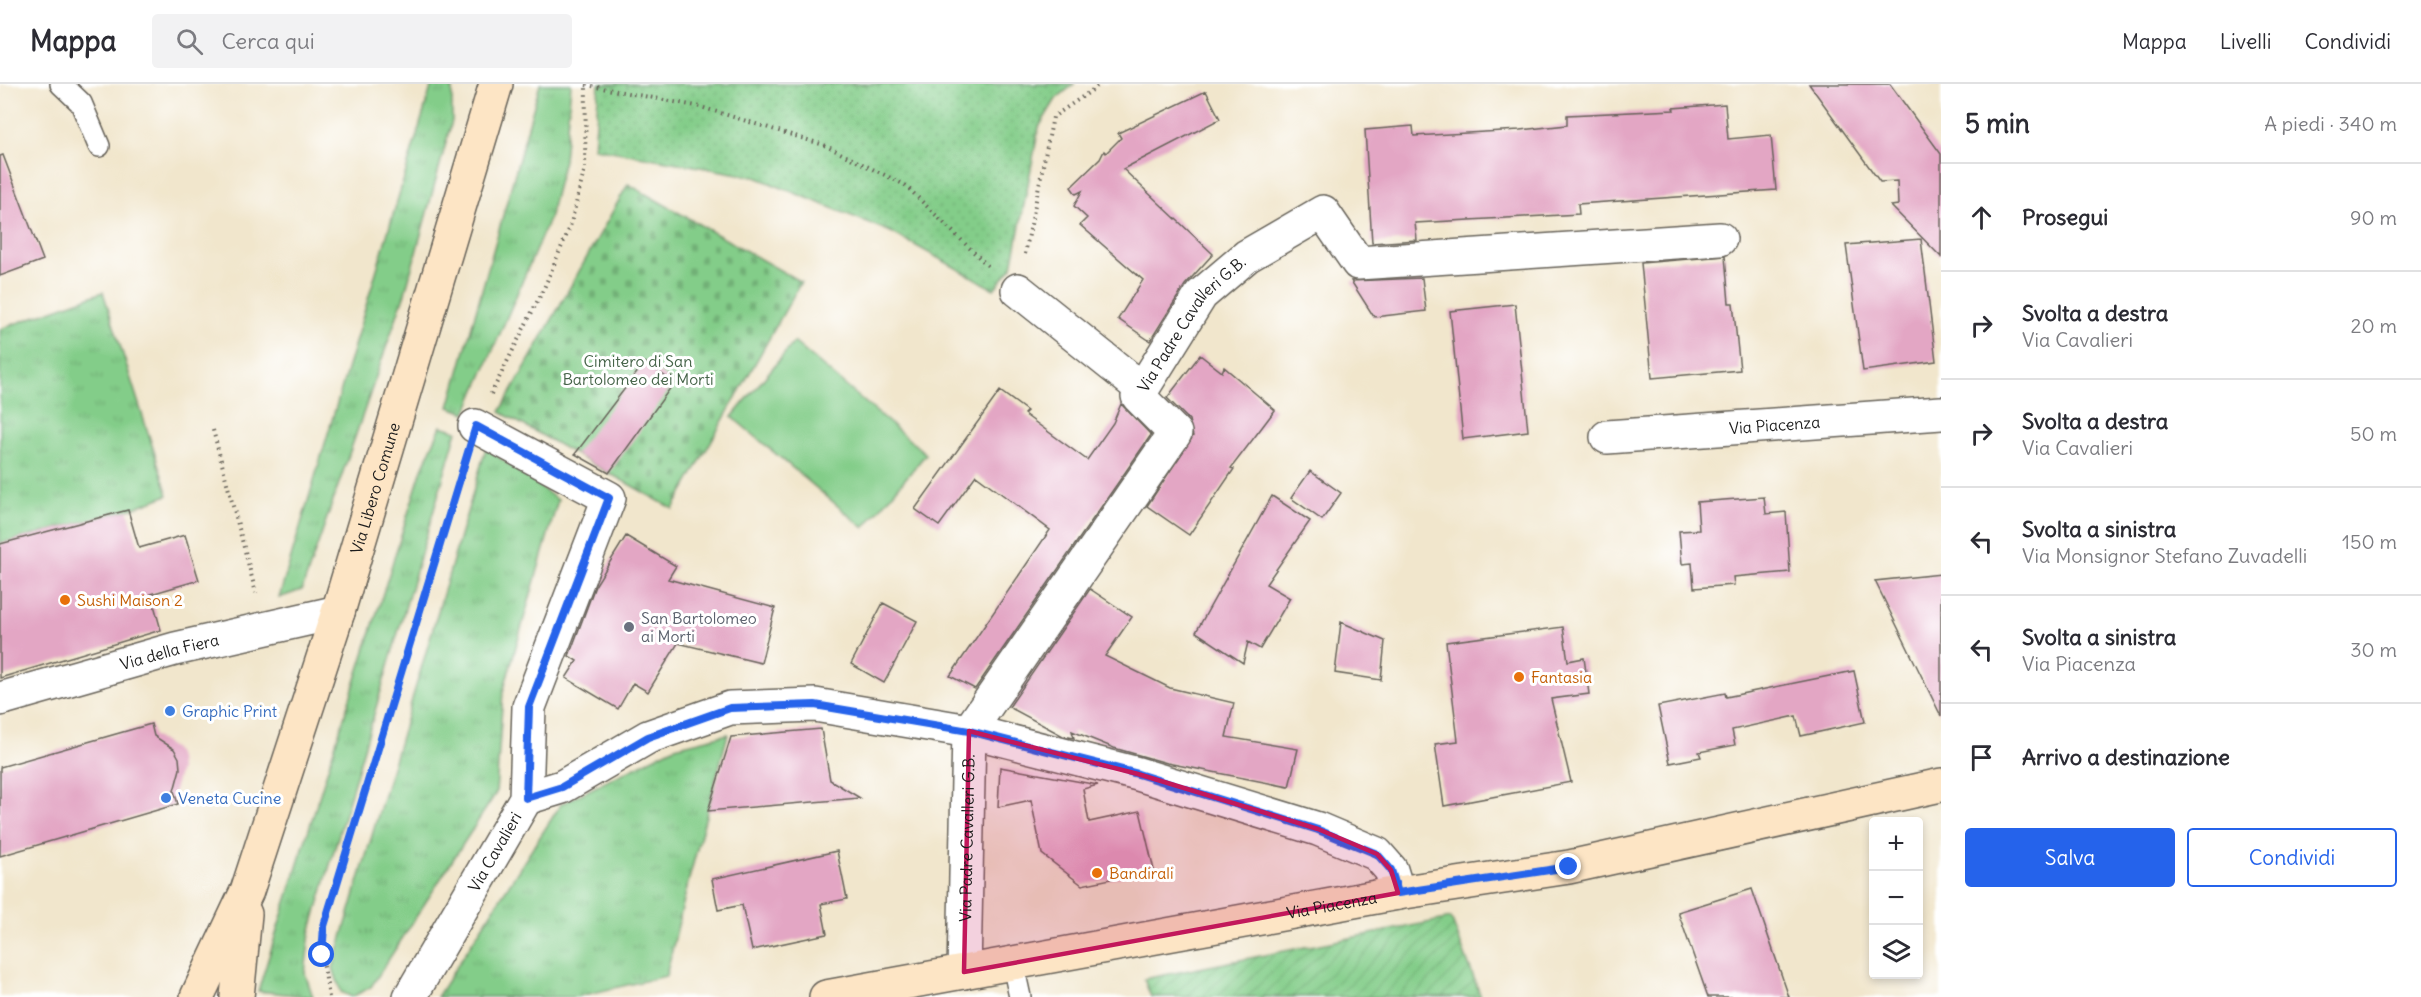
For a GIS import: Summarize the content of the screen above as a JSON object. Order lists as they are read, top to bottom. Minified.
{"streets":{"main road":["Via Piacenza","Via Libero Comune"],"street":["Via Padre Cavalleri G.B.","Via della Fiera","Via Cavalieri"]},"crossings":[["Via Padre Cavalleri G.B.","Via Piacenza"],["Via Libero Comune","Via della Fiera"]],"parks":["Cimitero di San Bartolomeo dei Morti"],"places":["Sushi Maison 2","San Bartolomeo ai Morti","Fantasia","Graphic Print","Veneta Cucine","Bandirali"],"page":{"header":"Mappa","search":"Cerca qui","nav":["Mappa","Livelli","Condividi"],"heading":["5 min","A piedi · 340 m"],"list":[["Prosegui","90 m"],["Svolta a destra","Via Cavalieri","20 m"],["Svolta a destra","Via Cavalieri","50 m"],["Svolta a sinistra","Via Monsignor Stefano Zuvadelli","150 m"],["Svolta a sinistra","Via Piacenza","30 m"],"Arrivo a destinazione"],"buttons":["Salva","Condividi"],"map_buttons":["+","−"]}}
